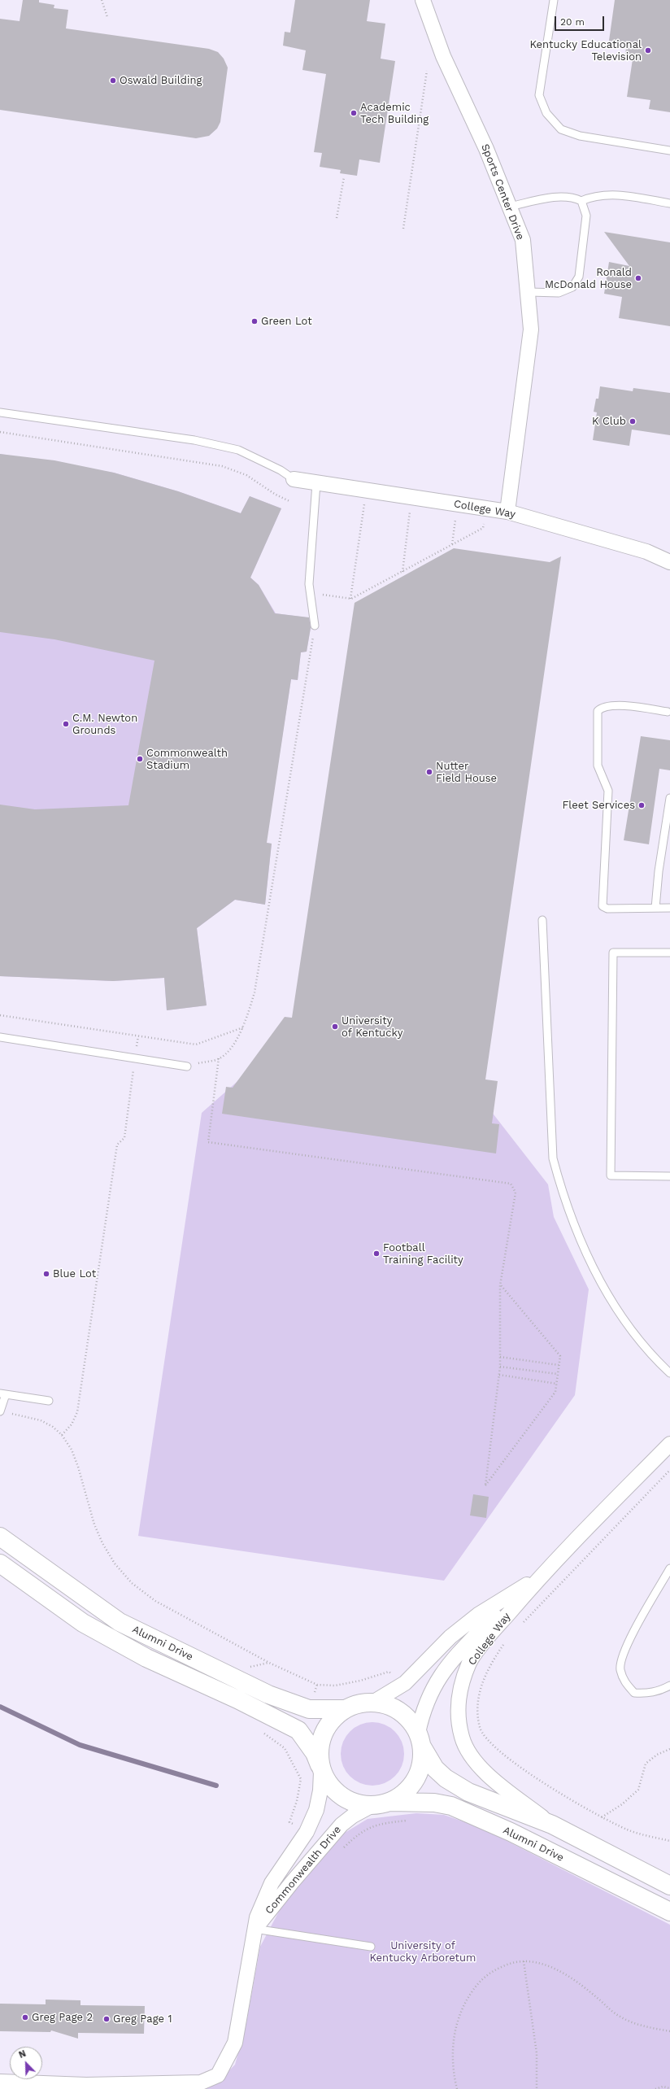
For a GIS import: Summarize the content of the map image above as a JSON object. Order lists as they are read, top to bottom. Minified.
{"streets":{"main road":["Alumni Drive"],"street":["Sports Center Drive","College Way","Commonwealth Drive"]},"crossings":[["Sports Center Drive","College Way"],["College Way","Alumni Drive"],["College Way","Commonwealth Drive"],["Alumni Drive","Commonwealth Drive"]],"parks":["University of Kentucky Arboretum"],"places":["Kentucky Educational Television","Oswald Building","Academic Tech Building","Ronald McDonald House","Green Lot","K Club","C.M. Newton Grounds","Commonwealth Stadium","Nutter Field House","Fleet Services","University of Kentucky","Football Training Facility","Blue Lot","Greg Page 2","Greg Page 1"],"scale_bar":"20 m","north":"top left"}
